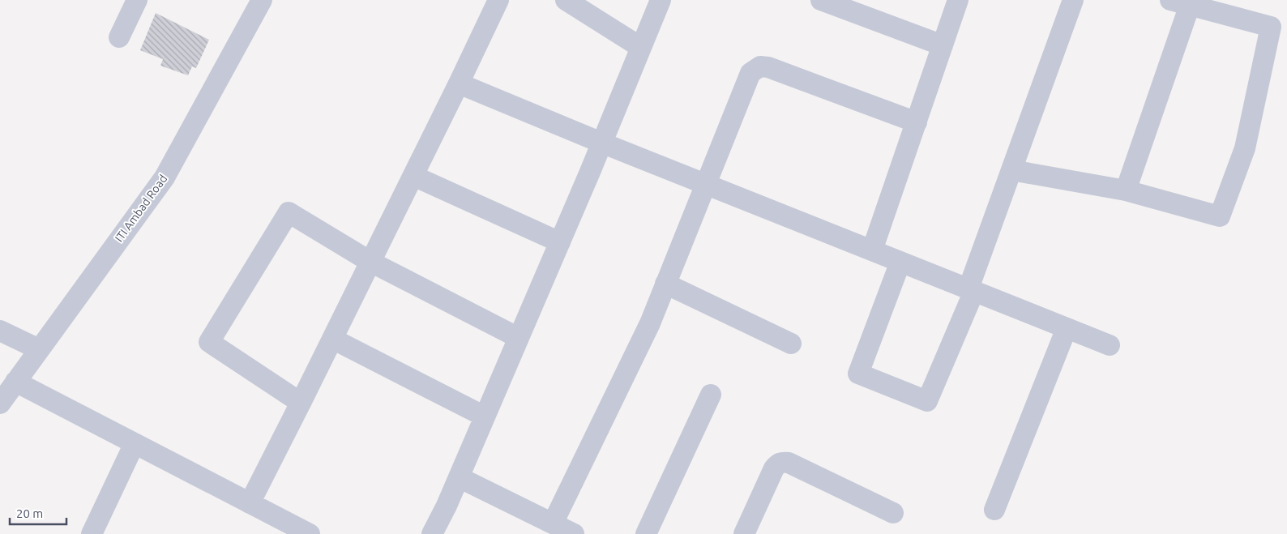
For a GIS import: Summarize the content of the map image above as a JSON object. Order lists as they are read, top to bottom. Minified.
{"streets":{"street":["ITI Ambad Road"]},"scale_bar":"20 m"}
